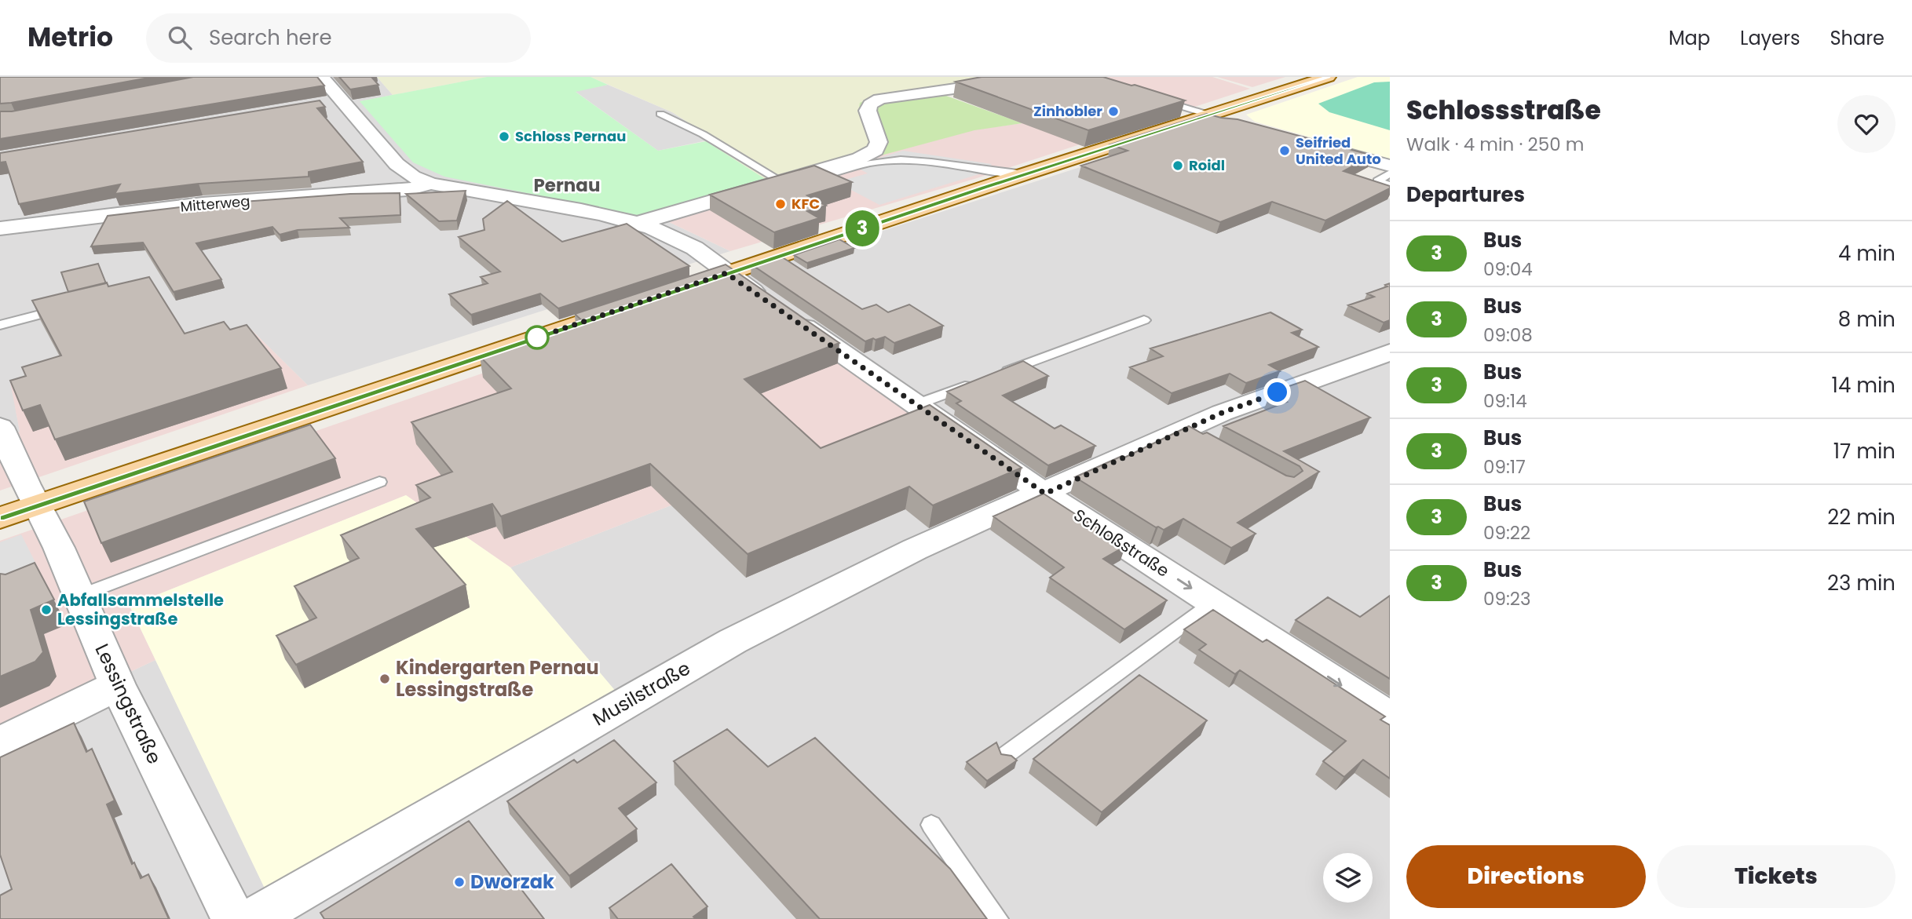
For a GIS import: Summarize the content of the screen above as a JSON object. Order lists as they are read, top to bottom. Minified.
{"streets":{"street":["Mitterweg","Schloßstraße","Musilstraße","Lessingstraße"]},"crossings":[["Mitterweg","Schloßstraße"],["Schloßstraße","Musilstraße"]],"districts":["Pernau"],"places":["Zinhobler","Schloss Pernau","Seifried United Auto","Roidl","KFC","Abfallsammelstelle Lessingstraße","Kindergarten Pernau Lessingstraße","Dworzak"],"lines":["bus line 3"],"page":{"header":"Metrio","search":"Search here","nav":["Map","Layers","Share"],"on_map":"3","heading":[["Schlossstraße","Walk · 4 min · 250 m"],"Departures"],"list":[{"mark":"3","name":"Bus","note":"09:04","value":"4 min"},{"mark":"3","name":"Bus","note":"09:08","value":"8 min"},{"mark":"3","name":"Bus","note":"09:14","value":"14 min"},{"mark":"3","name":"Bus","note":"09:17","value":"17 min"},{"mark":"3","name":"Bus","note":"09:22","value":"22 min"},{"mark":"3","name":"Bus","note":"09:23","value":"23 min"}],"buttons":["Directions","Tickets"]}}
